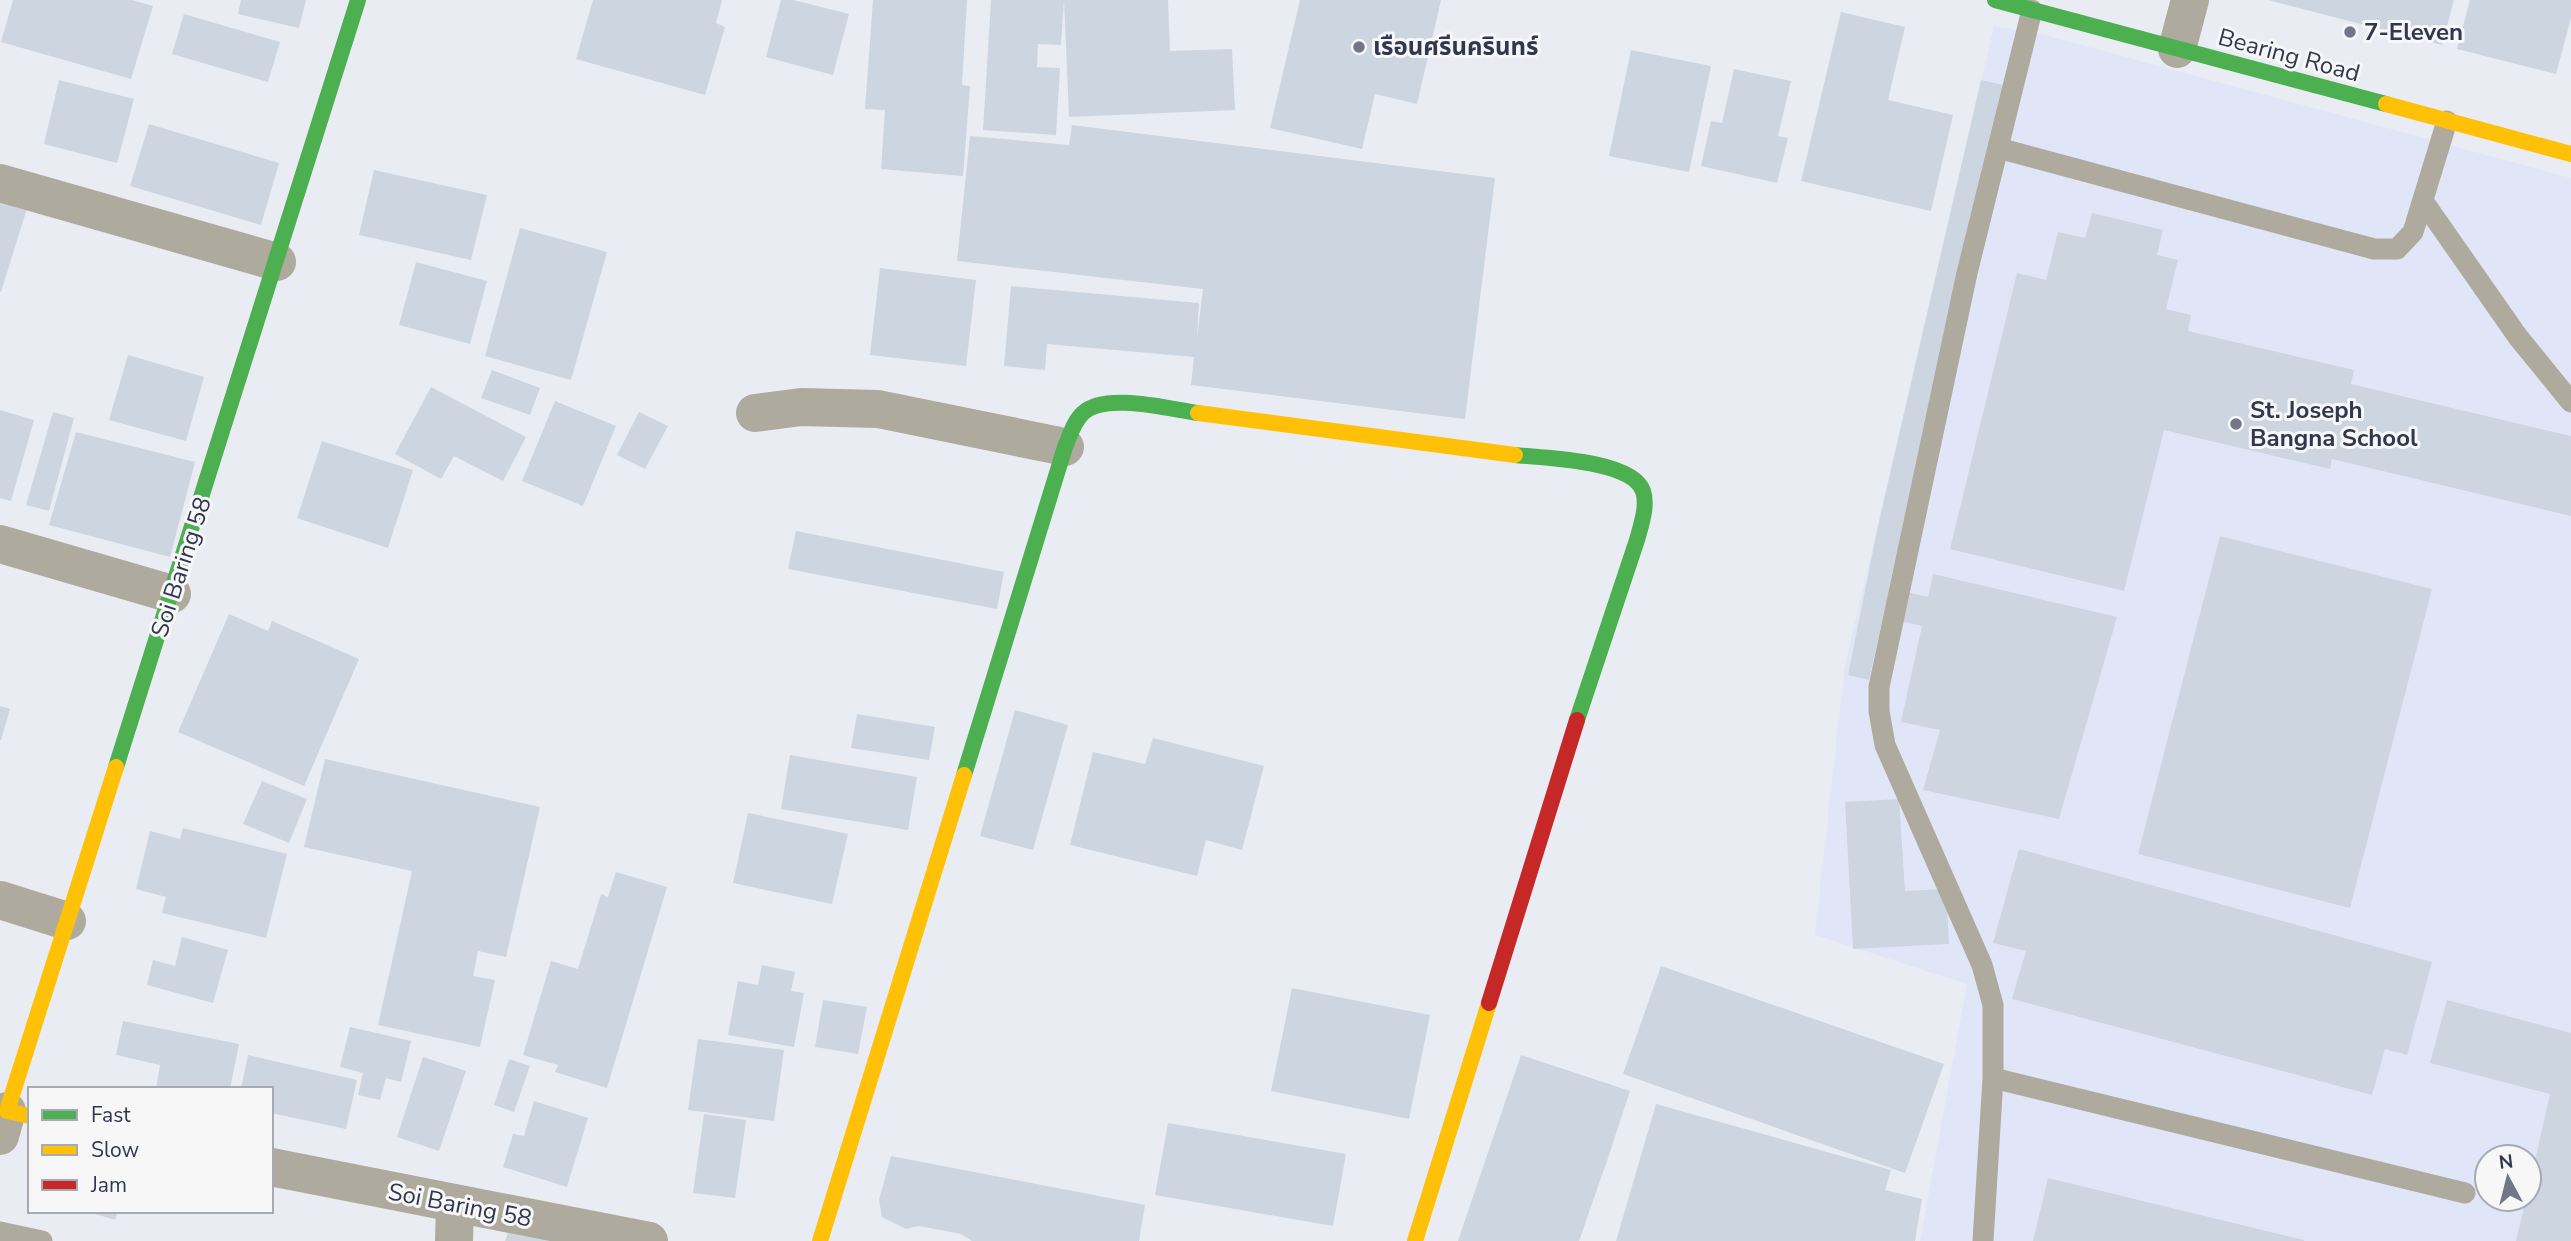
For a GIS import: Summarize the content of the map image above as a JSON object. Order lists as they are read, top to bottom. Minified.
{"streets":{"street":["Bearing Road","Soi Baring 58"]},"places":["7-Eleven","เรือนศรีนครินทร์","St. Joseph Bangna School"],"legend":["Fast","Slow","Jam"],"north":"top"}
